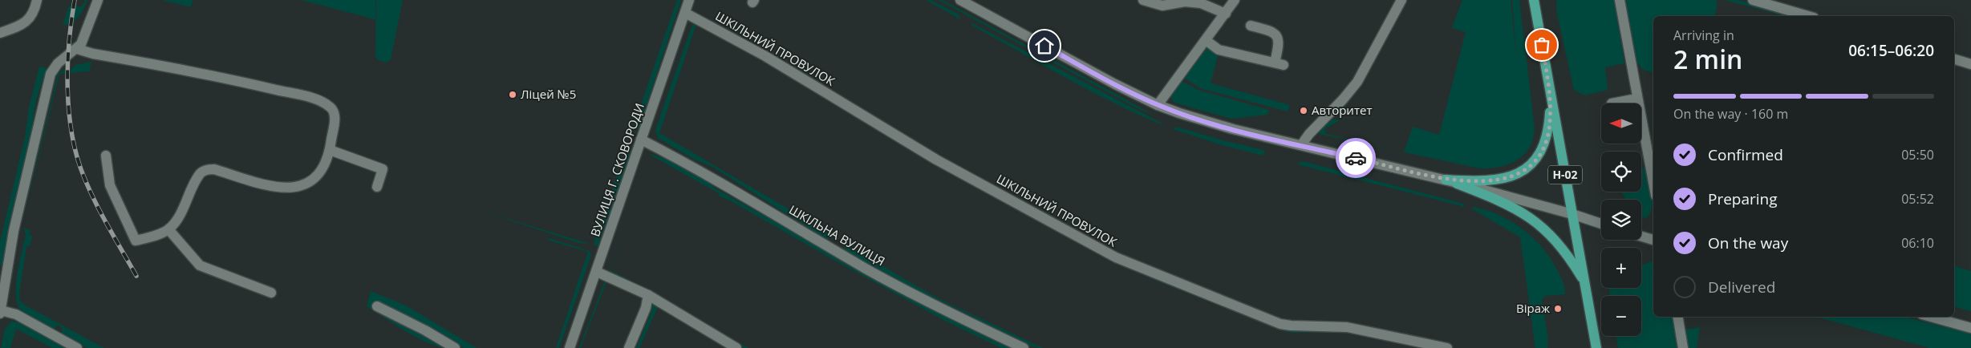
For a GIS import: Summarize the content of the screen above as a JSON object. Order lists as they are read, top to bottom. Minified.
{"streets":{"main road":["Н-02"],"street":["ШКІЛЬНИЙ ПРОВУЛОК","ВУЛИЦЯ Г. СКОВОРОДИ","ШКІЛЬНА ВУЛИЦЯ"]},"crossings":[["ШКІЛЬНИЙ ПРОВУЛОК","ВУЛИЦЯ Г. СКОВОРОДИ"],["ВУЛИЦЯ Г. СКОВОРОДИ","ШКІЛЬНА ВУЛИЦЯ"]],"places":["Ліцей №5","Авторитет","Віраж"],"north":"left","page":{"heading":["2 min","Arriving in","06:15–06:20"],"bar":"On the way · 160 m","map_buttons":["+","−"],"list":[["Confirmed","05:50"],["Preparing","05:52"],["On the way","06:10"],"Delivered"]}}
